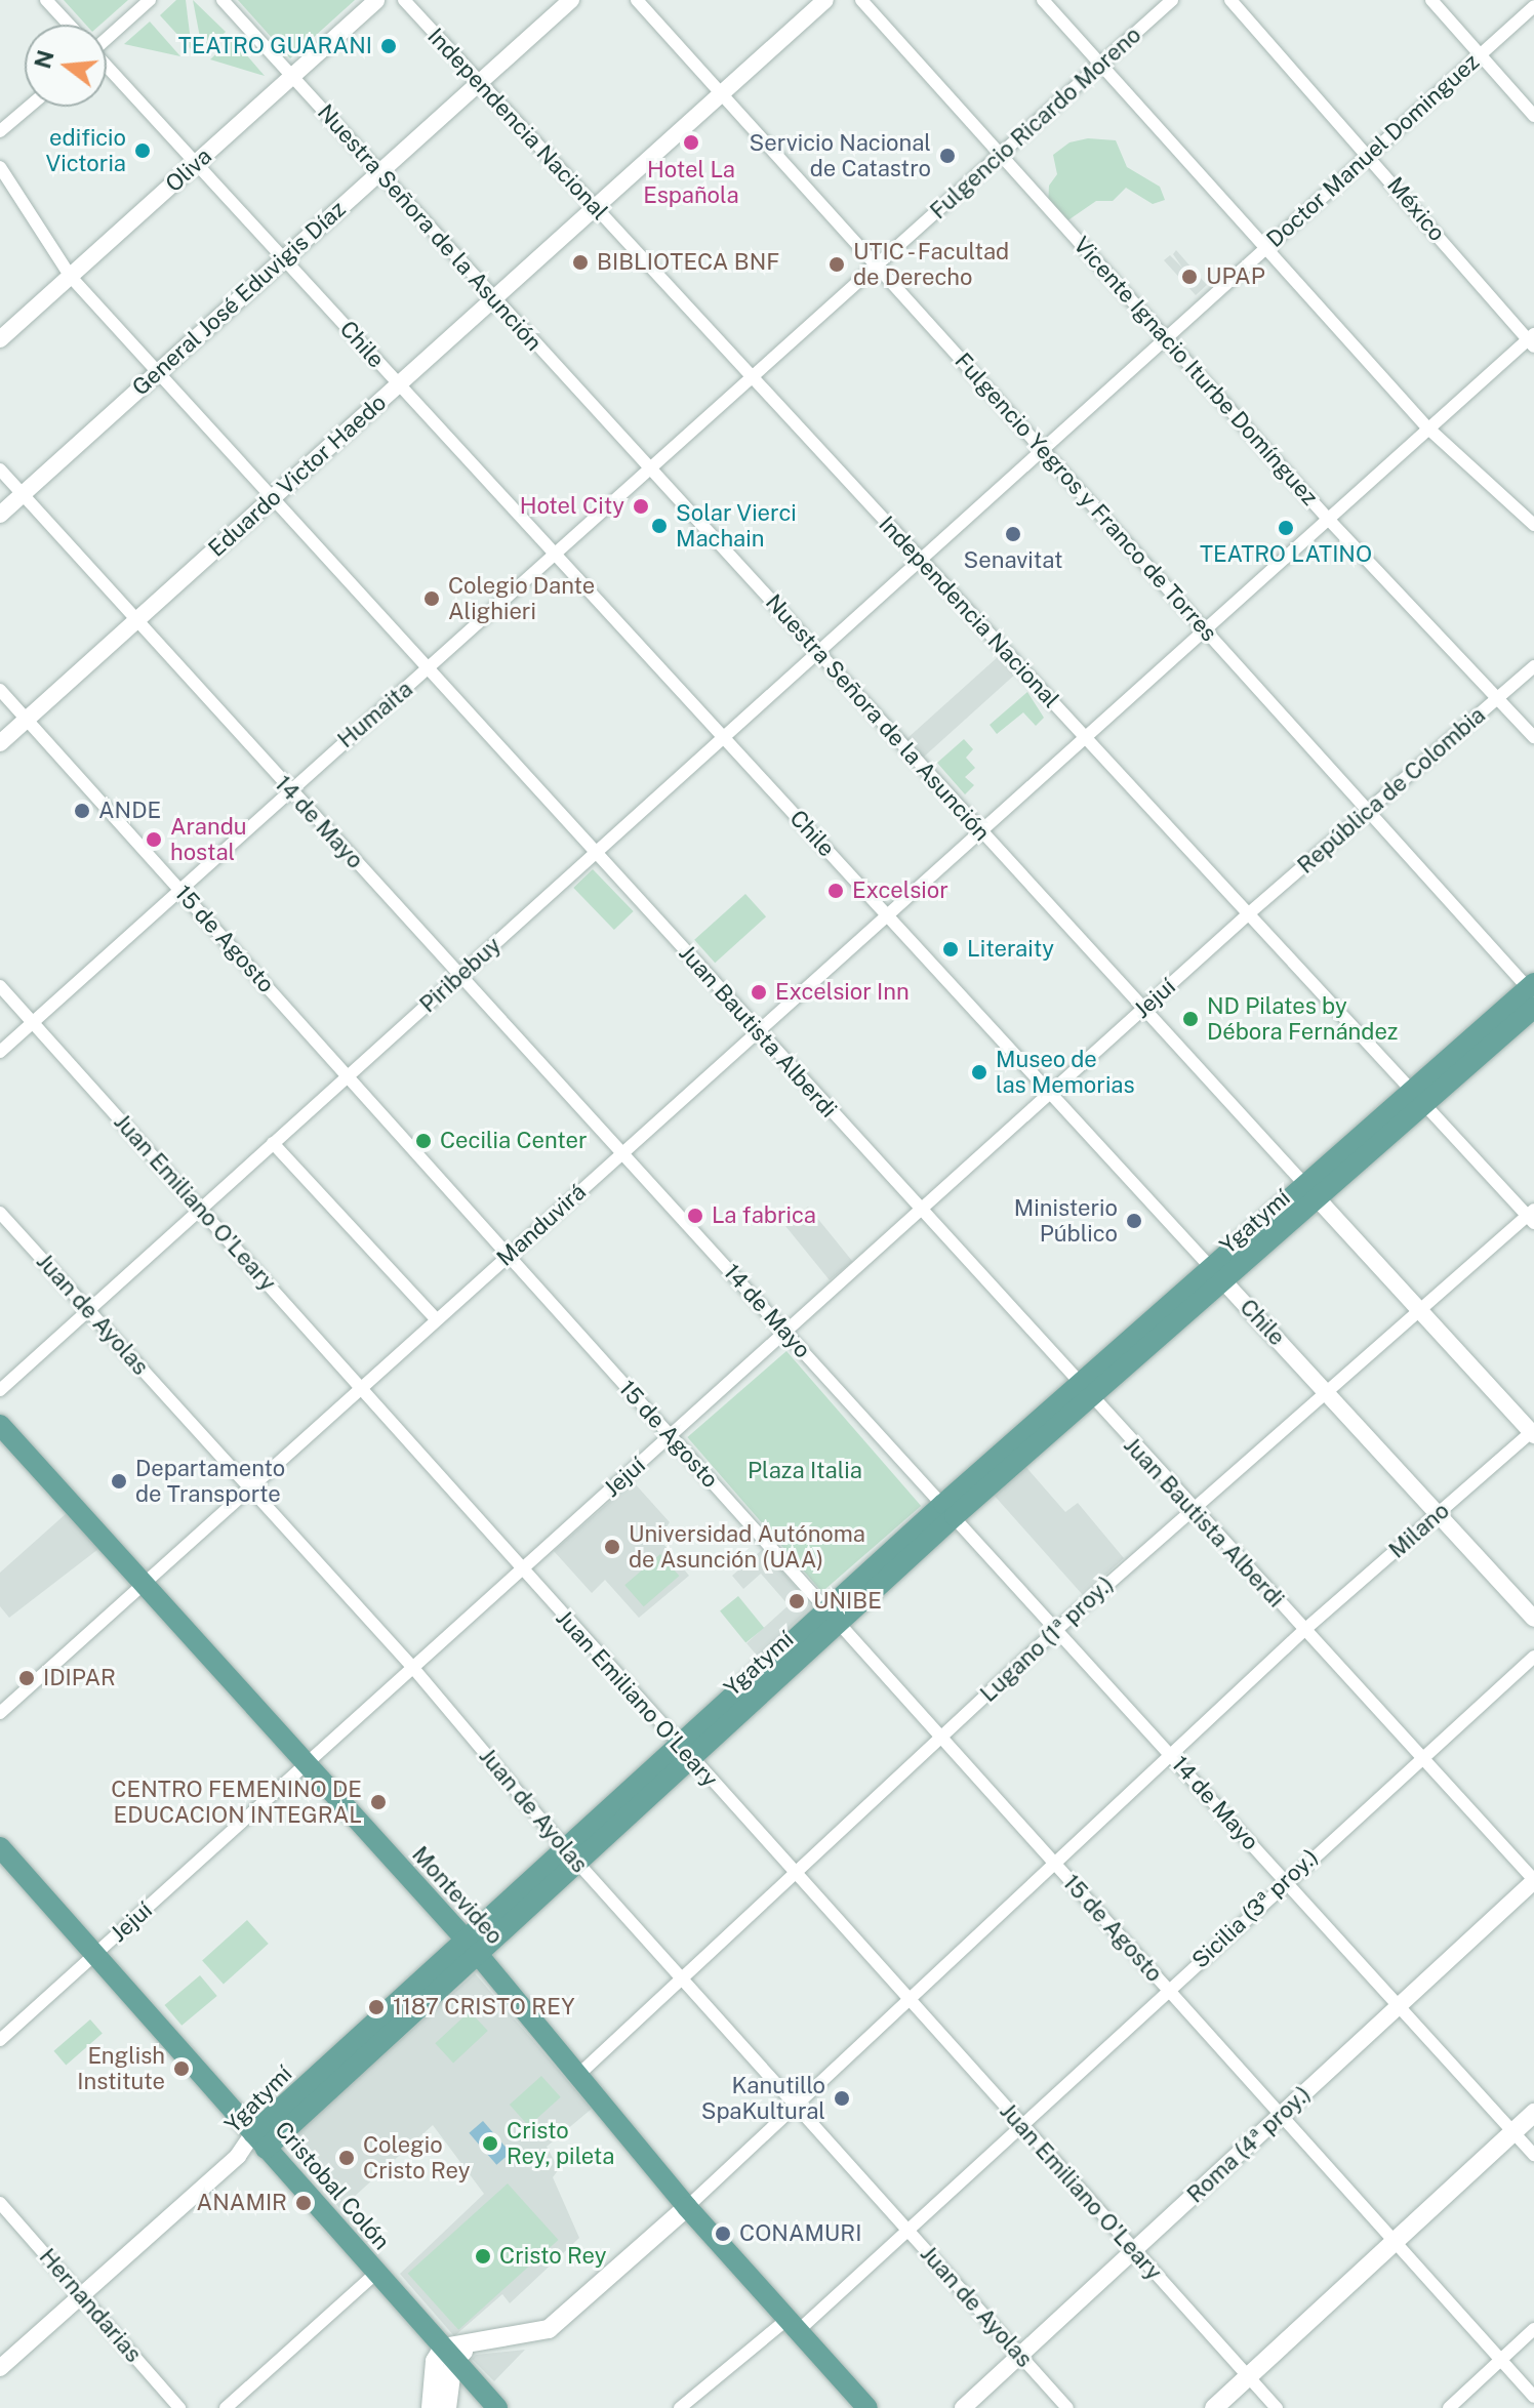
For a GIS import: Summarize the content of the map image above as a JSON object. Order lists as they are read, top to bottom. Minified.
{"streets":{"main road":["Ygatymí","Montevideo","Cristobal Colón"],"street":["Fulgencio Ricardo Moreno","Independencia Nacional","Doctor Manuel Dominguez","Oliva","México","Nuestra Señora de la Asunción","General José Eduvigis Díaz","Chile","Vicente Ignacio Iturbe Domínguez","Eduardo Victor Haedo","Fulgencio Yegros y Franco de Torres","Humaita","República de Colombia","14 de Mayo","15 de Agosto","Piribebuy","Jejuí","Juan Bautista Alberdi","Juan Emiliano O'Leary","Manduvirá","Juan de Ayolas","Milano","Lugano (1ª proy.)","Sicilia (3ª proy.)","Roma (4ª proy.)","Hernandarias"]},"crossings":[["Fulgencio Ricardo Moreno","Independencia Nacional"],["Fulgencio Ricardo Moreno","Vicente Ignacio Iturbe Domínguez"],["Fulgencio Ricardo Moreno","Fulgencio Yegros y Franco de Torres"],["Fulgencio Ricardo Moreno","Humaita"],["Independencia Nacional","Doctor Manuel Dominguez"],["Independencia Nacional","General José Eduvigis Díaz"],["Independencia Nacional","Eduardo Victor Haedo"],["Independencia Nacional","Humaita"],["Independencia Nacional","República de Colombia"],["Independencia Nacional","Piribebuy"],["Independencia Nacional","Jejuí"],["Independencia Nacional","Ygatymí"],["Independencia Nacional","Manduvirá"],["Independencia Nacional","Lugano (1ª proy.)"],["Doctor Manuel Dominguez","México"],["Doctor Manuel Dominguez","Vicente Ignacio Iturbe Domínguez"],["Doctor Manuel Dominguez","Fulgencio Yegros y Franco de Torres"],["Doctor Manuel Dominguez","Piribebuy"],["Oliva","Nuestra Señora de la Asunción"],["Oliva","Chile"],["Oliva","Juan Bautista Alberdi"],["México","Manduvirá"],["Nuestra Señora de la Asunción","General José Eduvigis Díaz"],["Nuestra Señora de la Asunción","Eduardo Victor Haedo"],["Nuestra Señora de la Asunción","Humaita"],["Nuestra Señora de la Asunción","Piribebuy"],["Nuestra Señora de la Asunción","Jejuí"],["Nuestra Señora de la Asunción","Ygatymí"],["Nuestra Señora de la Asunción","Manduvirá"],["Nuestra Señora de la Asunción","Milano"],["Nuestra Señora de la Asunción","Lugano (1ª proy.)"],["General José Eduvigis Díaz","Chile"],["General José Eduvigis Díaz","14 de Mayo"],["General José Eduvigis Díaz","Juan Bautista Alberdi"],["Chile","Eduardo Victor Haedo"],["Chile","Humaita"],["Chile","Piribebuy"],["Chile","Jejuí"],["Chile","Ygatymí"],["Chile","Manduvirá"],["Chile","Milano"],["Chile","Lugano (1ª proy.)"],["Vicente Ignacio Iturbe Domínguez","República de Colombia"],["Vicente Ignacio Iturbe Domínguez","Manduvirá"],["Eduardo Victor Haedo","Fulgencio Yegros y Franco de Torres"],["Eduardo Victor Haedo","14 de Mayo"],["Eduardo Victor Haedo","15 de Agosto"],["Eduardo Victor Haedo","Juan Bautista Alberdi"],["Fulgencio Yegros y Franco de Torres","República de Colombia"],["Fulgencio Yegros y Franco de Torres","Ygatymí"],["Fulgencio Yegros y Franco de Torres","Manduvirá"],["Humaita","14 de Mayo"],["Humaita","15 de Agosto"],["Humaita","Juan Bautista Alberdi"],["Humaita","Juan Emiliano O'Leary"],["República de Colombia","Jejuí"],["14 de Mayo","Piribebuy"],["14 de Mayo","Jejuí"],["14 de Mayo","Ygatymí"],["14 de Mayo","Manduvirá"],["14 de Mayo","Milano"],["14 de Mayo","Lugano (1ª proy.)"],["14 de Mayo","Sicilia (3ª proy.)"],["14 de Mayo","Roma (4ª proy.)"],["15 de Agosto","Piribebuy"],["15 de Agosto","Jejuí"],["15 de Agosto","Ygatymí"],["15 de Agosto","Manduvirá"],["15 de Agosto","Milano"],["15 de Agosto","Lugano (1ª proy.)"],["15 de Agosto","Sicilia (3ª proy.)"],["15 de Agosto","Roma (4ª proy.)"],["Piribebuy","Juan Bautista Alberdi"],["Piribebuy","Juan Emiliano O'Leary"],["Piribebuy","Juan de Ayolas"],["Jejuí","Juan Bautista Alberdi"],["Jejuí","Juan Emiliano O'Leary"],["Jejuí","Juan de Ayolas"],["Jejuí","Montevideo"],["Jejuí","Cristobal Colón"],["Juan Bautista Alberdi","Ygatymí"],["Juan Bautista Alberdi","Manduvirá"],["Juan Bautista Alberdi","Milano"],["Juan Bautista Alberdi","Lugano (1ª proy.)"],["Juan Bautista Alberdi","Sicilia (3ª proy.)"],["Juan Bautista Alberdi","Roma (4ª proy.)"],["Juan Emiliano O'Leary","Ygatymí"],["Juan Emiliano O'Leary","Manduvirá"],["Juan Emiliano O'Leary","Milano"],["Juan Emiliano O'Leary","Lugano (1ª proy.)"],["Juan Emiliano O'Leary","Sicilia (3ª proy.)"],["Juan Emiliano O'Leary","Roma (4ª proy.)"],["Ygatymí","Juan de Ayolas"],["Ygatymí","Montevideo"],["Ygatymí","Cristobal Colón"],["Ygatymí","Hernandarias"],["Manduvirá","Juan de Ayolas"],["Manduvirá","Montevideo"],["Juan de Ayolas","Milano"],["Juan de Ayolas","Lugano (1ª proy.)"],["Juan de Ayolas","Sicilia (3ª proy.)"],["Juan de Ayolas","Roma (4ª proy.)"],["Milano","Montevideo"],["Lugano (1ª proy.)","Montevideo"],["Montevideo","Sicilia (3ª proy.)"]],"parks":["Plaza Italia"],"places":["TEATRO GUARANI","Hotel La Española","edificio Victoria","Servicio Nacional de Catastro","BIBLIOTECA BNF","UTIC - Facultad de Derecho","UPAP","Hotel City","Solar Vierci Machain","TEATRO LATINO","Senavitat","Colegio Dante Alighieri","ANDE","Arandu hostal","Excelsior","Literaity","Excelsior Inn","ND Pilates by Débora Fernández","Museo de las Memorias","Cecilia Center","La fabrica","Ministerio Público","Departamento de Transporte","Universidad Autónoma de Asunción (UAA)","UNIBE","IDIPAR","CENTRO FEMENINO DE EDUCACION INTEGRAL","1187 CRISTO REY","English Institute","Kanutillo SpaKultural","Cristo Rey, pileta","Colegio Cristo Rey","ANAMIR","CONAMURI","Cristo Rey"],"north":"left"}
